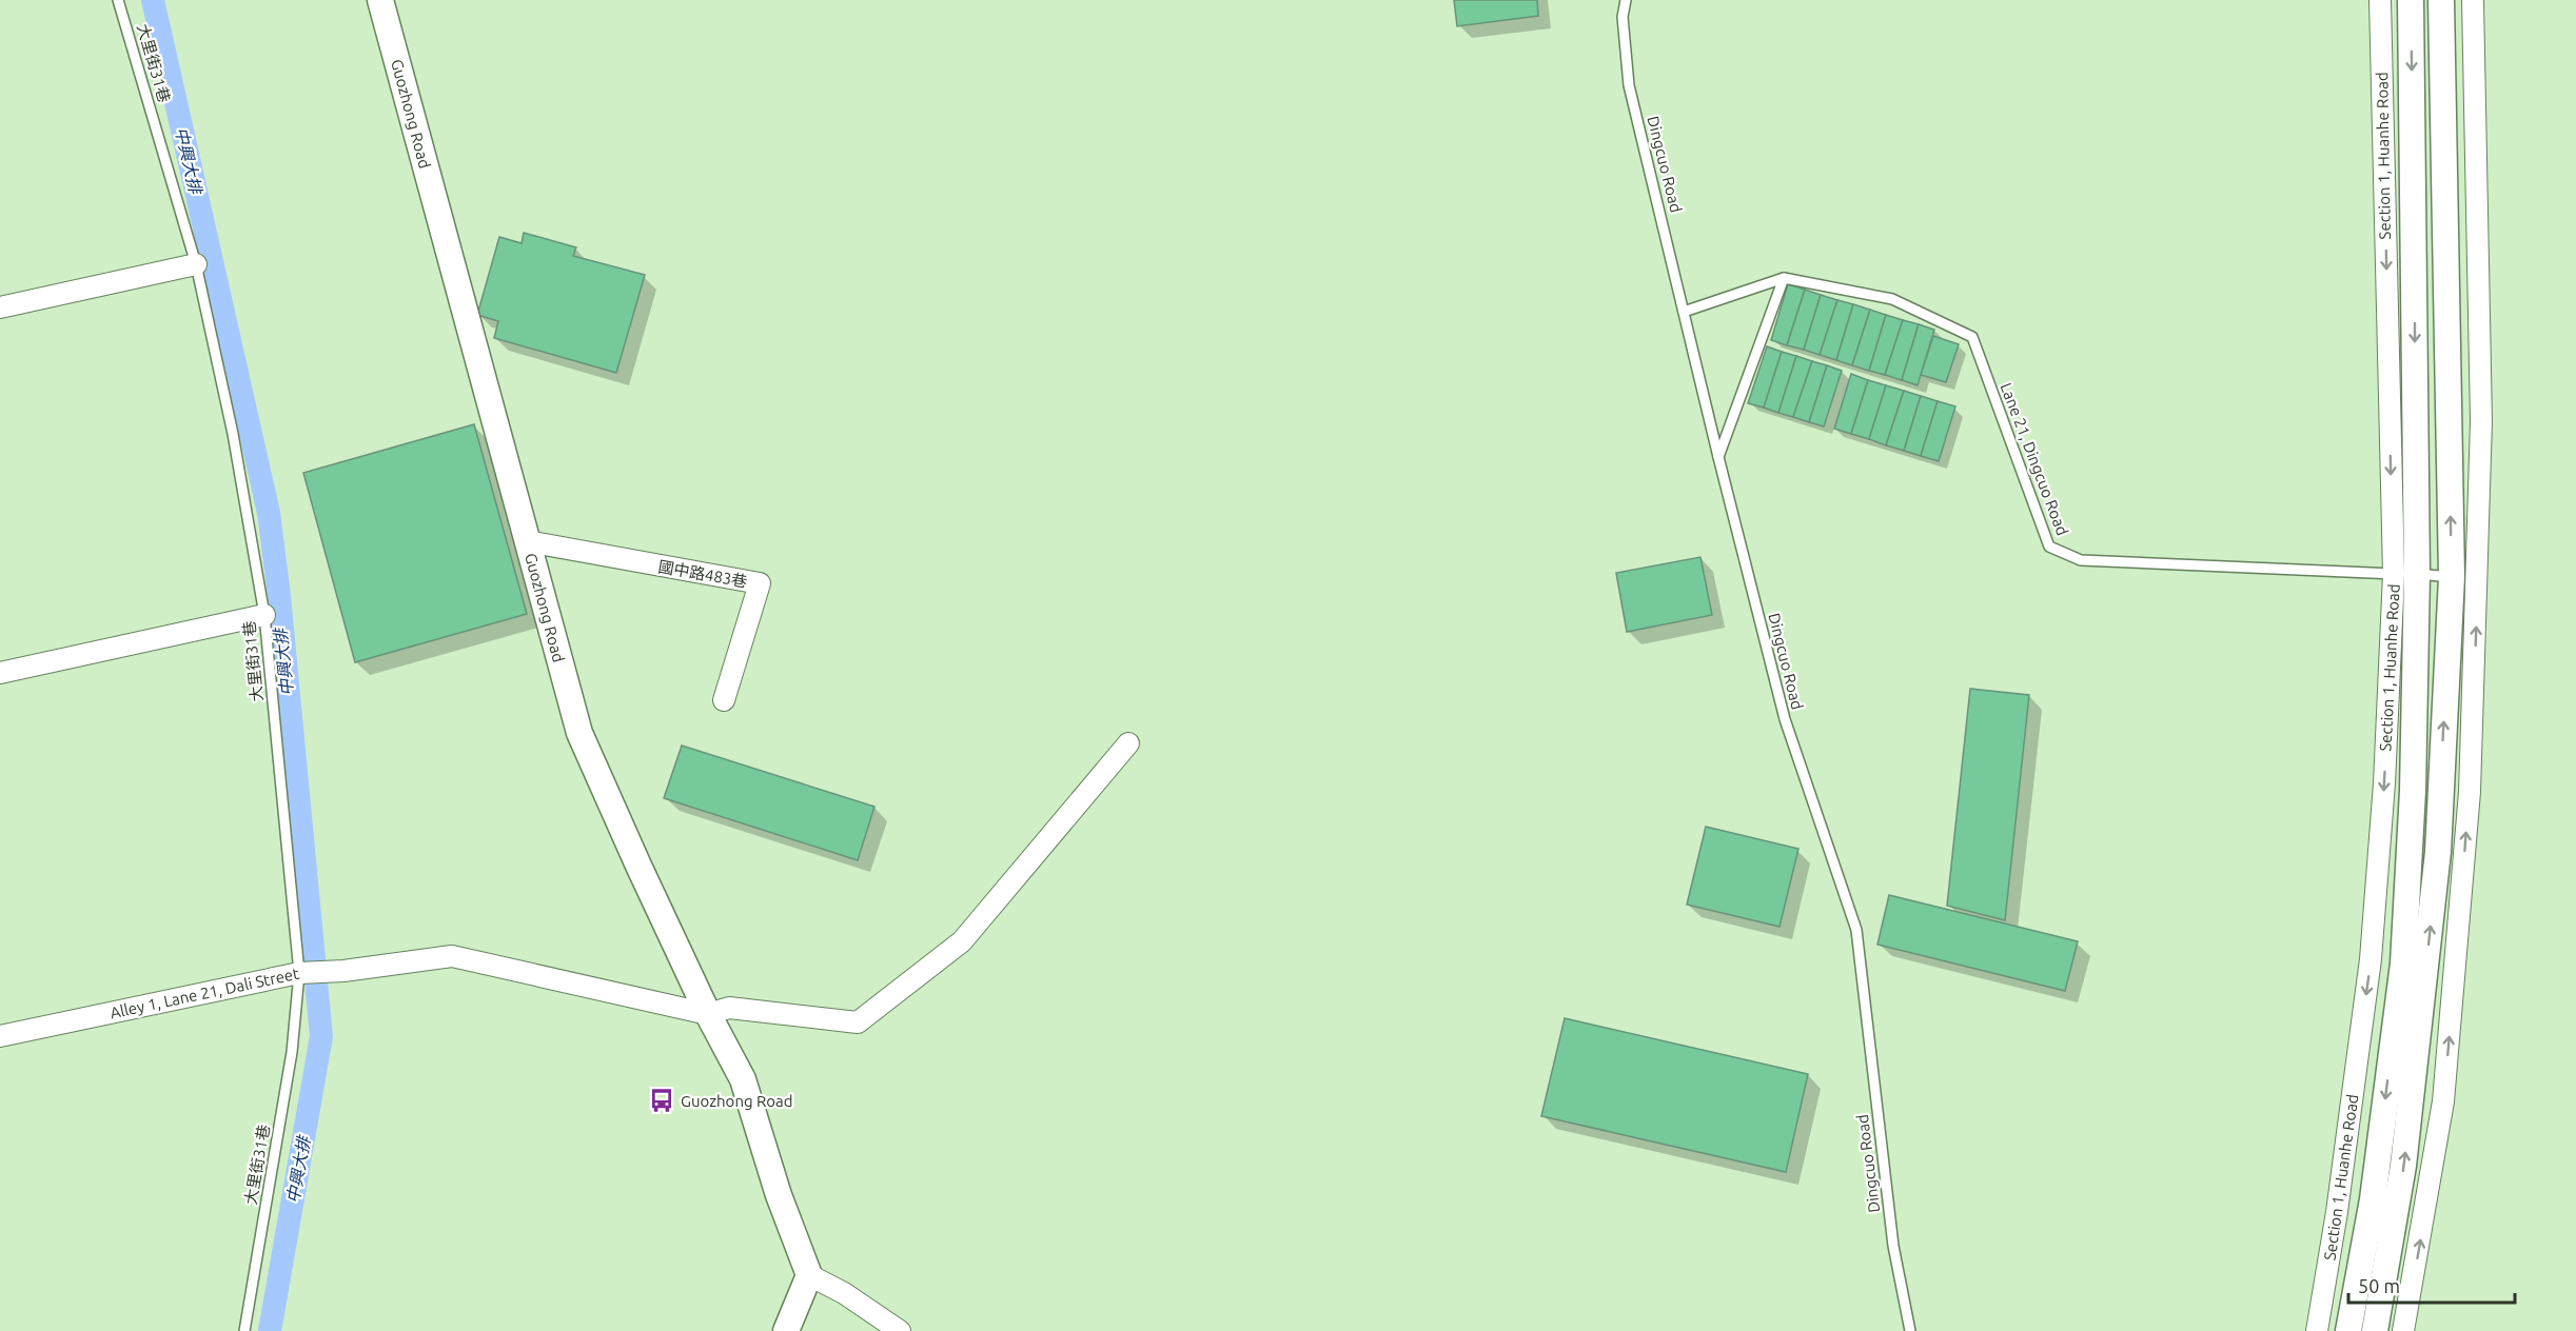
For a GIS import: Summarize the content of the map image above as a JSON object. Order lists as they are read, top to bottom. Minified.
{"streets":{"street":["Guozhong Road","Section 1, Huanhe Road","國中路483巷","Alley 1, Lane 21, Dali Street"],"lane":["大里街31巷","Dingcuo Road","Lane 21, Dingcuo Road"]},"crossings":[["大里街31巷","Alley 1, Lane 21, Dali Street"],["Guozhong Road","國中路483巷"],["Guozhong Road","Alley 1, Lane 21, Dali Street"],["Section 1, Huanhe Road","Lane 21, Dingcuo Road"],["Dingcuo Road","Lane 21, Dingcuo Road"]],"water":["中興大排"],"places":{"bus stop":["Guozhong Road"]},"scale_bar":"50 m"}
